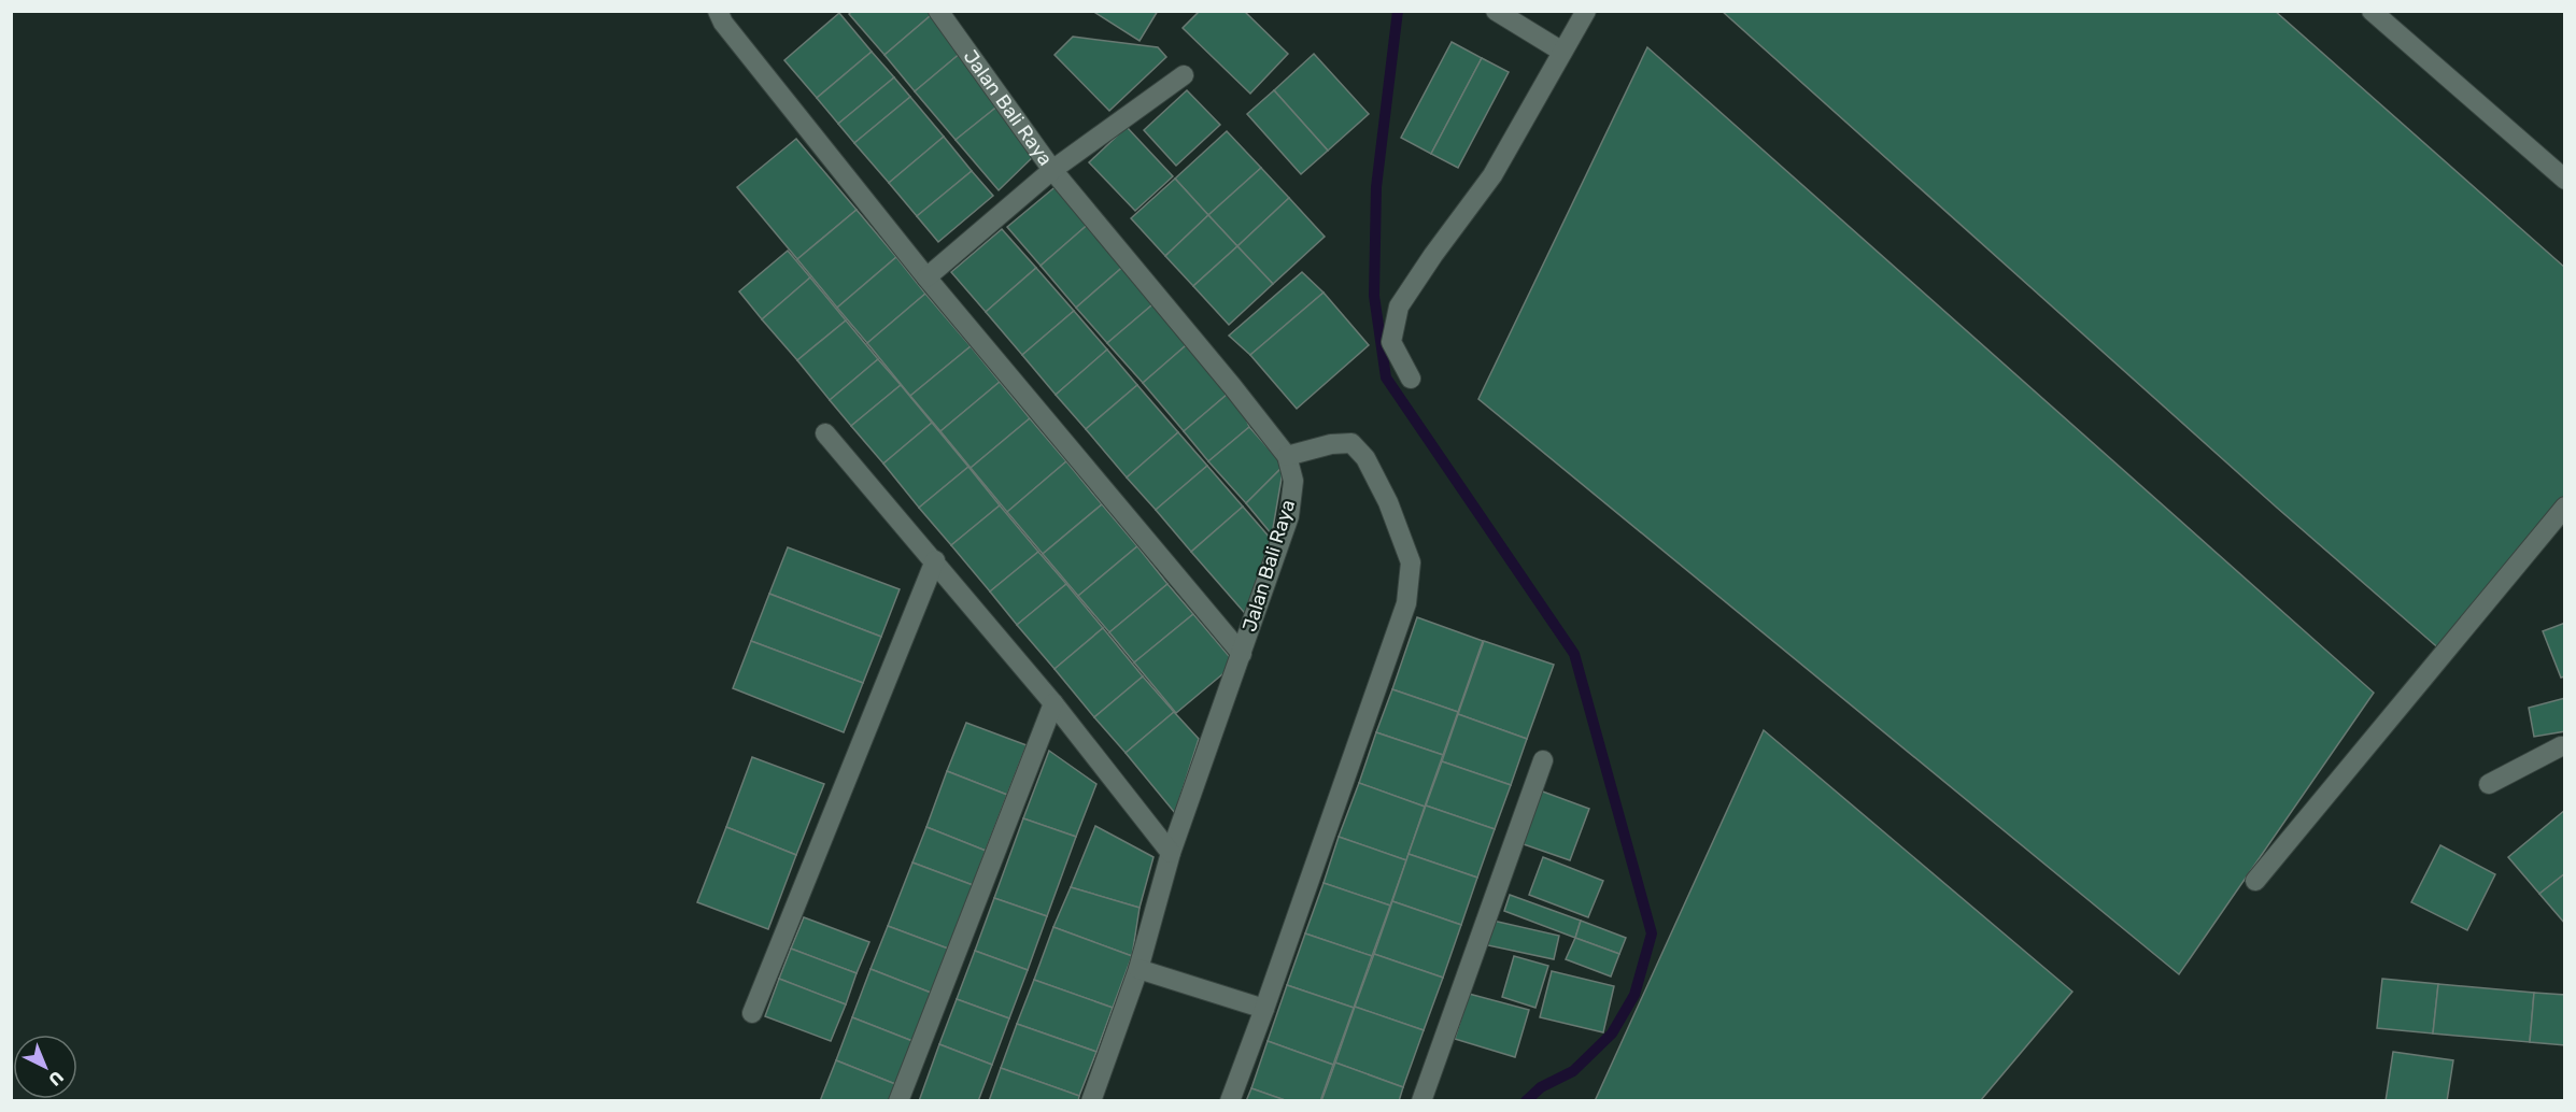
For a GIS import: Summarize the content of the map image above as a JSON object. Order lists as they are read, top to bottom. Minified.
{"streets":{"street":["Jalan Bali Raya"]},"north":"bottom right"}
